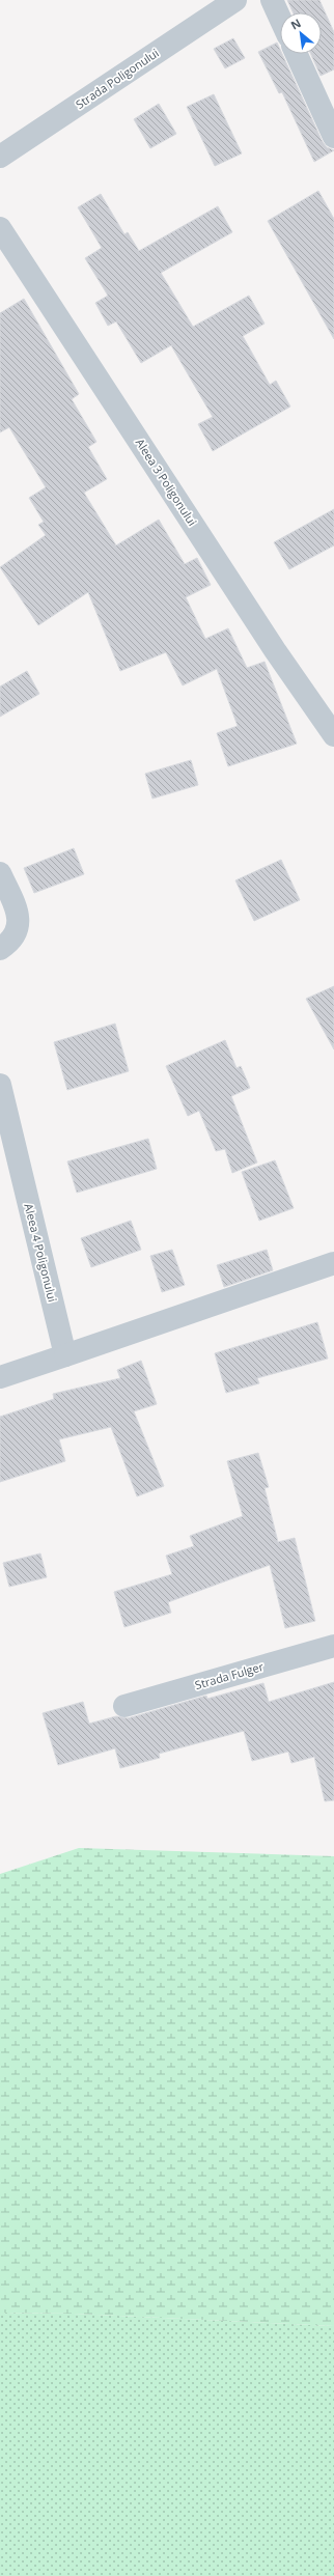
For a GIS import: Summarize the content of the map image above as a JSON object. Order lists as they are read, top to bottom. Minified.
{"streets":{"street":["Strada Poligonului","Aleea 3 Poligonului","Aleea 4 Poligonului","Strada Fulger"]},"north":"top left"}
